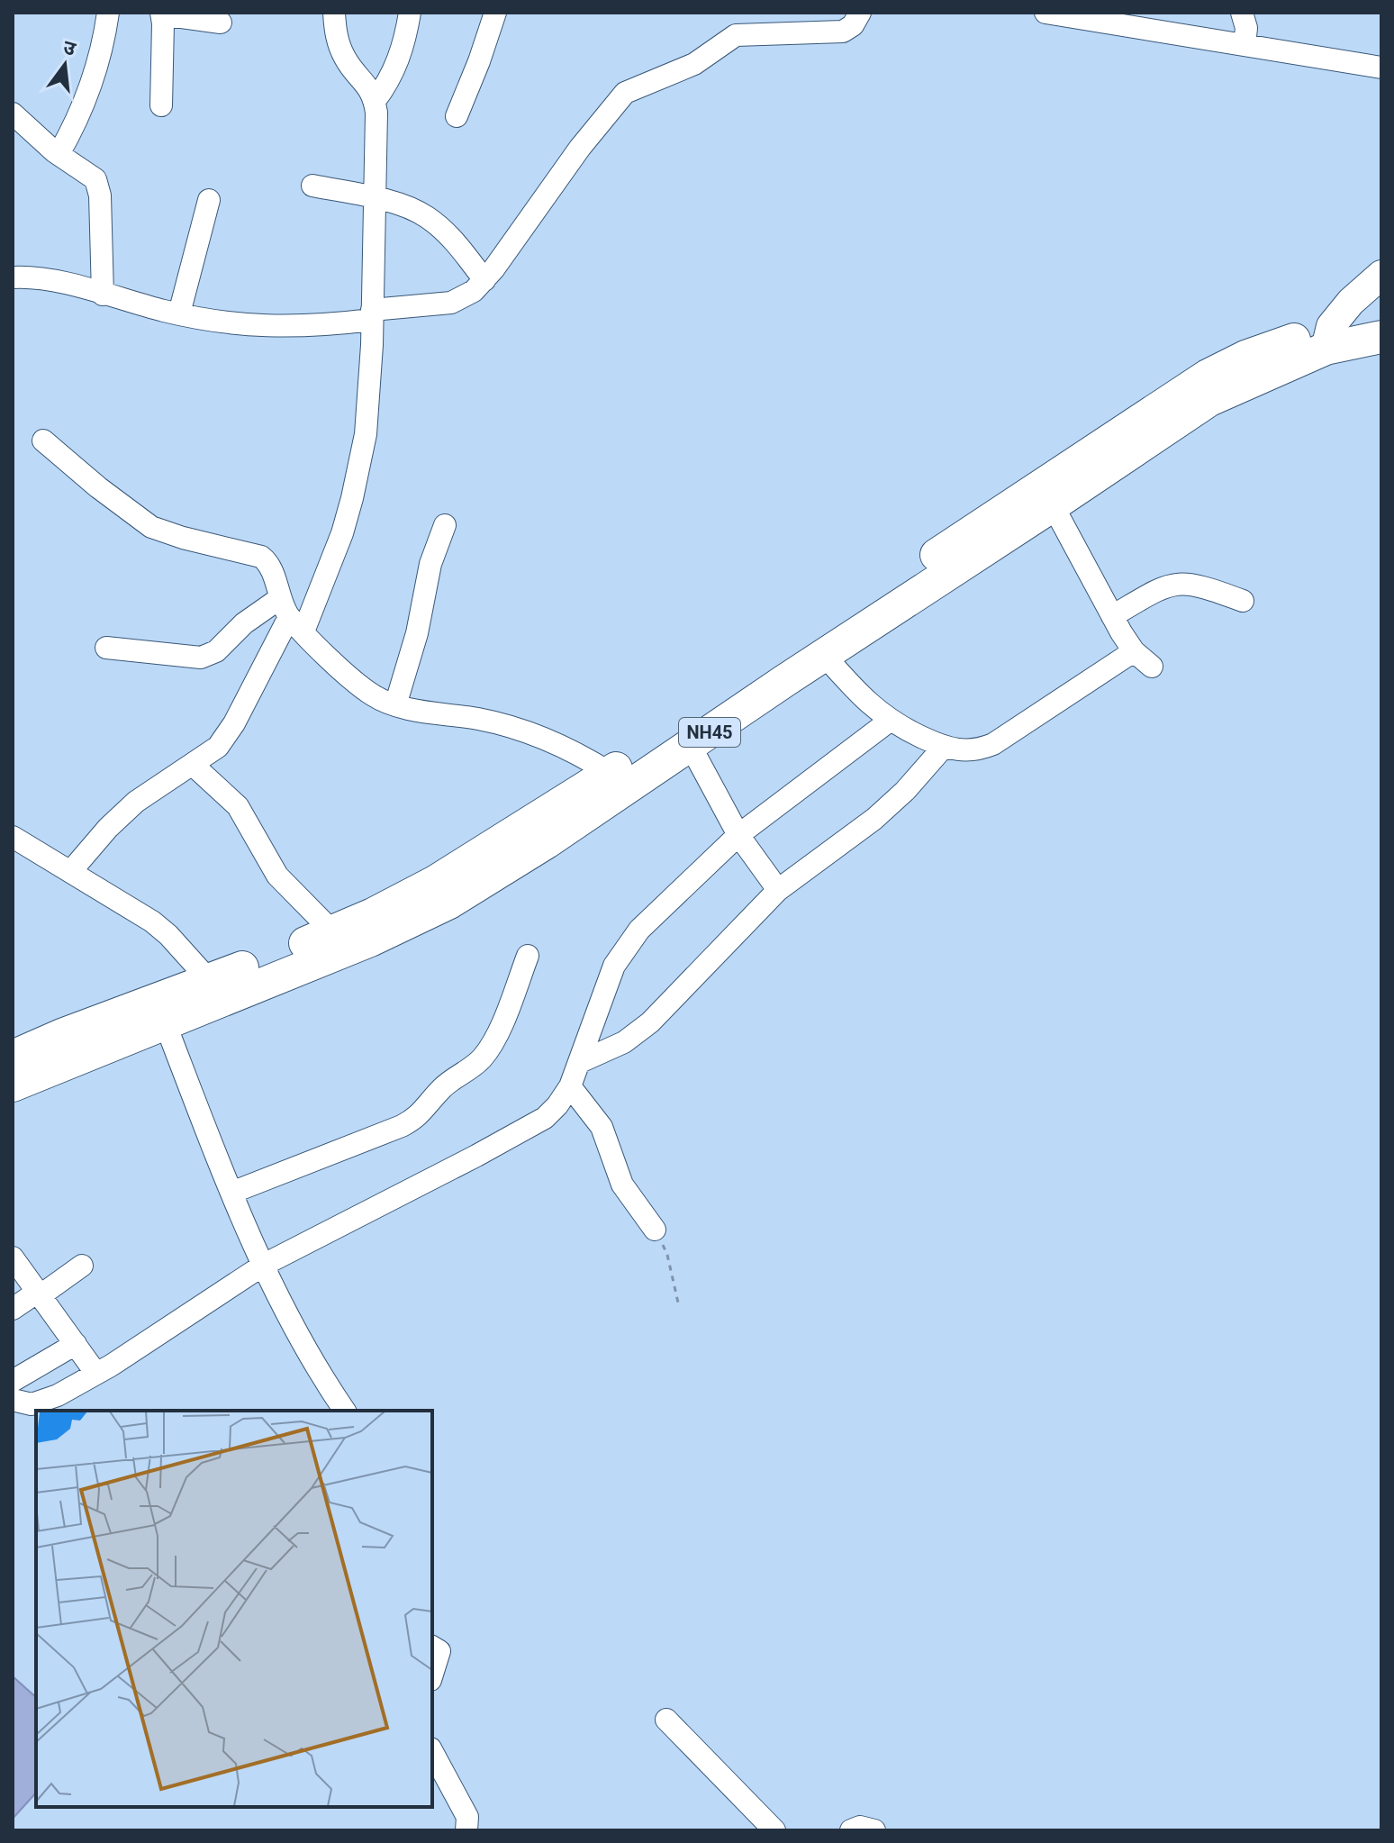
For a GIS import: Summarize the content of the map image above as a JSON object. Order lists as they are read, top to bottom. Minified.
{"streets":{"highway":["NH45"]},"north":"top"}
